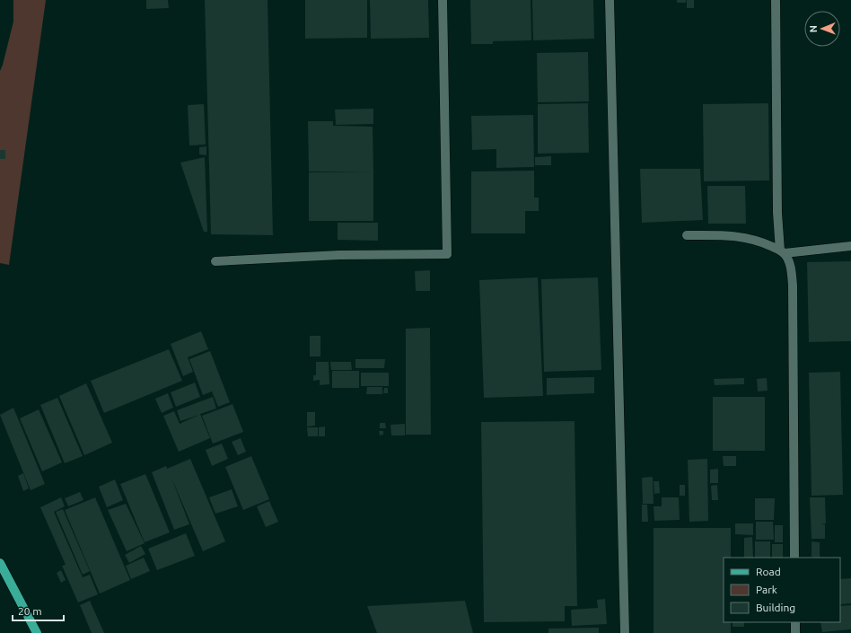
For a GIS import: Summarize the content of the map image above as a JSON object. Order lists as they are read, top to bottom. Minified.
{"legend":["Road","Park","Building"],"scale_bar":"20 m","north":"left"}
